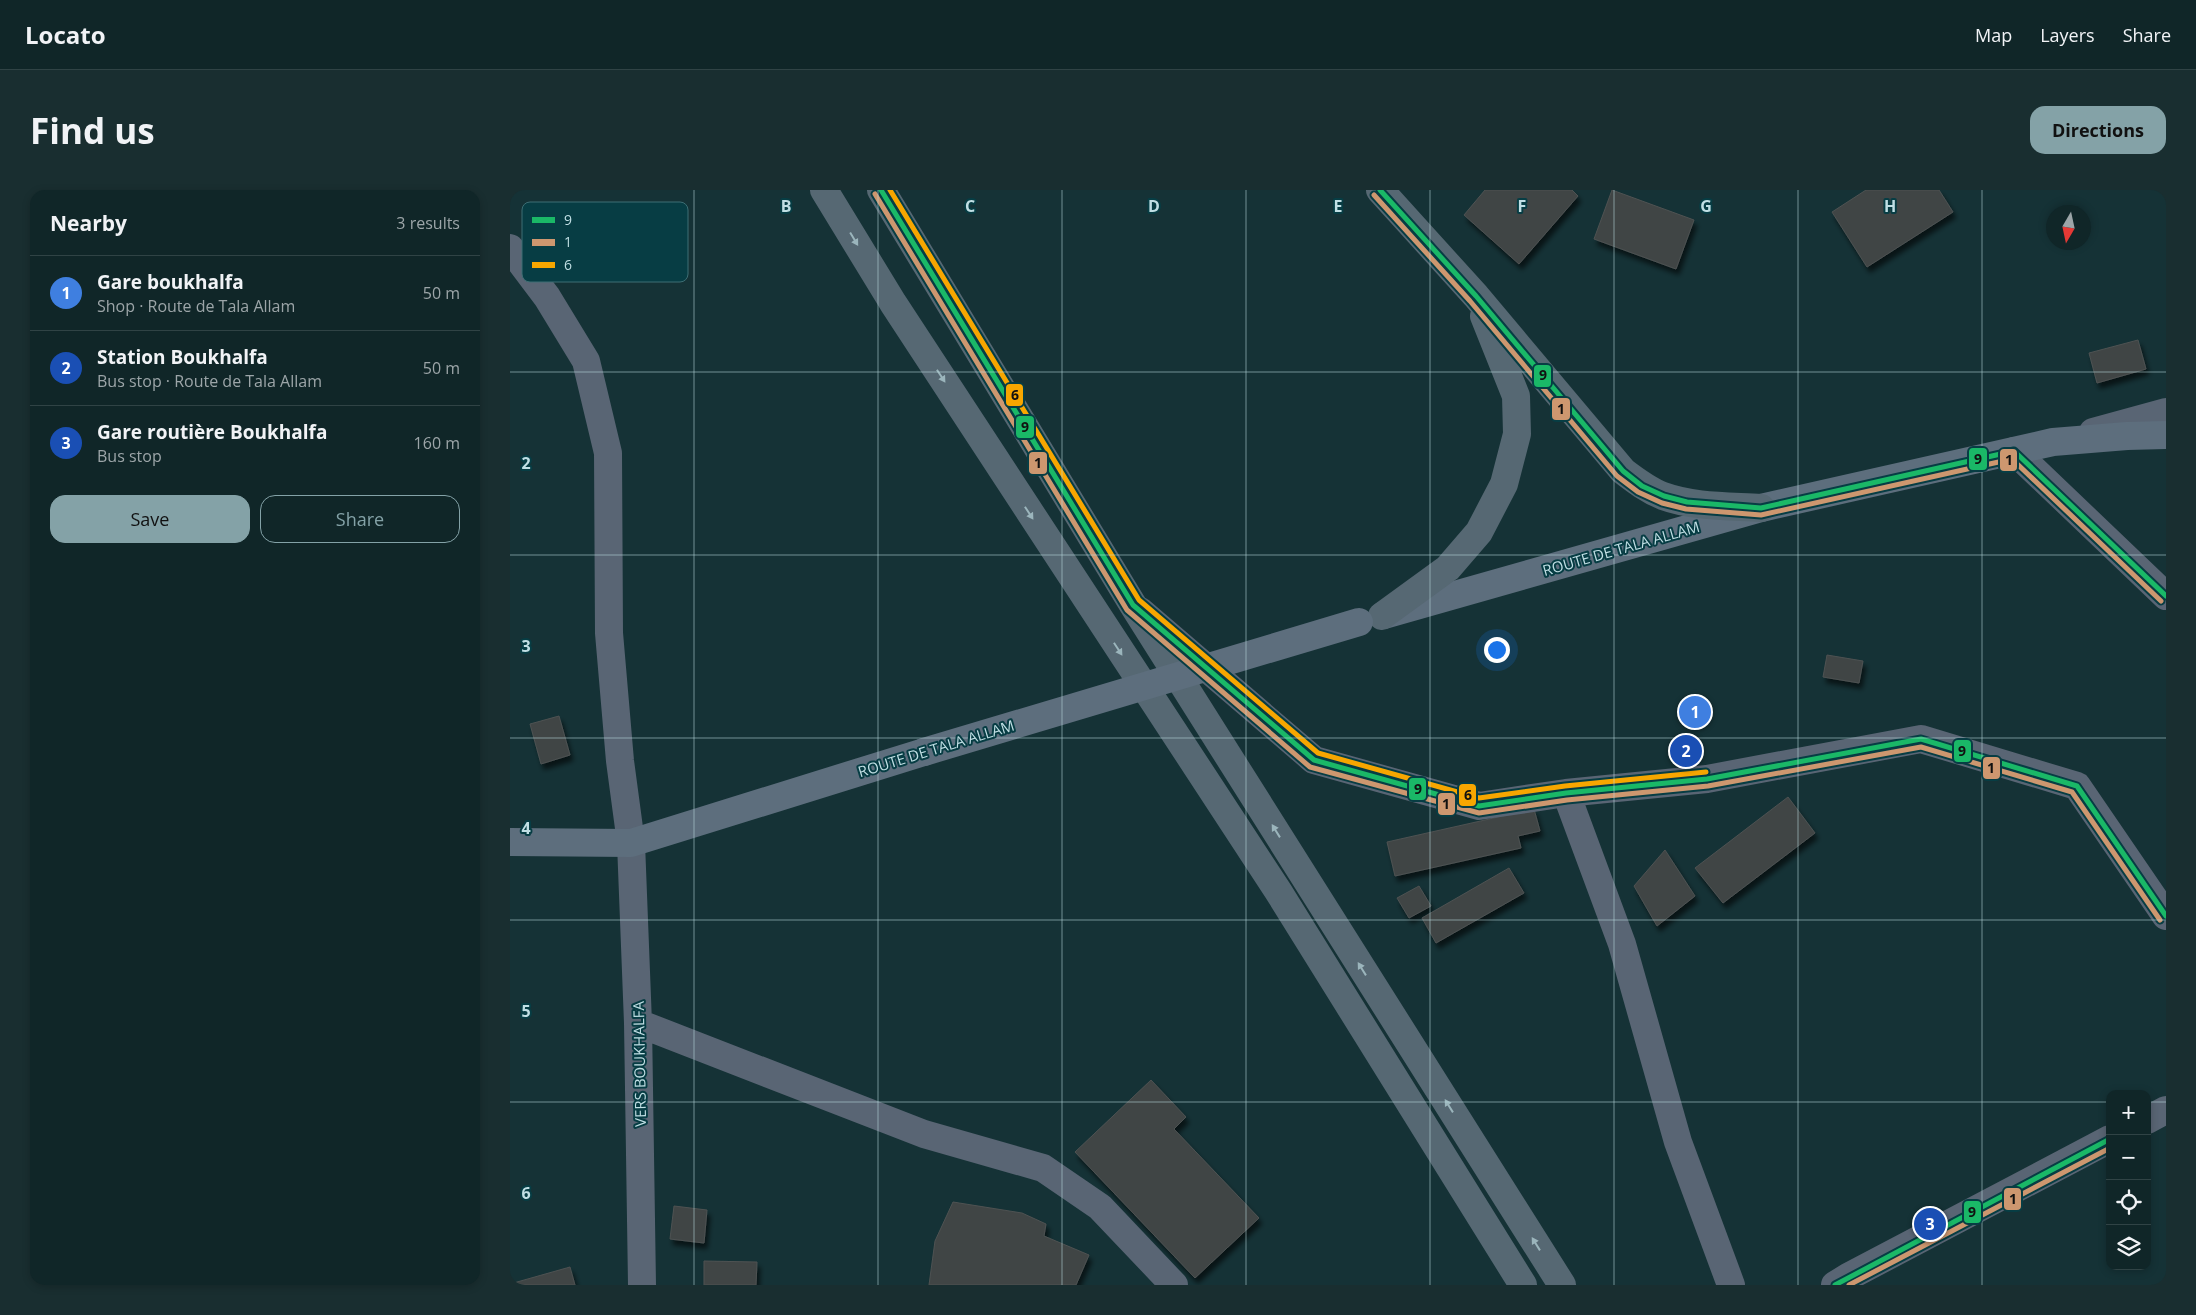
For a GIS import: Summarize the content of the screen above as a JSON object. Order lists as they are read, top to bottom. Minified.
{"streets":{"main road":["ROUTE DE TALA ALLAM"],"street":["VERS BOUKHALFA"]},"crossings":[["ROUTE DE TALA ALLAM","VERS BOUKHALFA"]],"lines":["transit line 9","transit line 6","transit line 1"],"legend":["9","1","6"],"north":"bottom","page":{"header":"Locato","nav":["Map","Layers","Share"],"buttons":["Directions",["Save","Share"]],"title":"Find us","heading":["Nearby","3 results"],"list":[{"mark":"1","name":"Gare boukhalfa","note":"Shop · Route de Tala Allam","value":"50 m"},{"mark":"2","name":"Station Boukhalfa","note":"Bus stop · Route de Tala Allam","value":"50 m"},{"mark":"3","name":"Gare routière Boukhalfa","note":"Bus stop","value":"160 m"}],"pins":["1","2","3"],"map_buttons":["+","−"]},"grid":{"columns":["B","C","D","E","F","G","H"],"rows":["2","3","4","5","6"]}}
